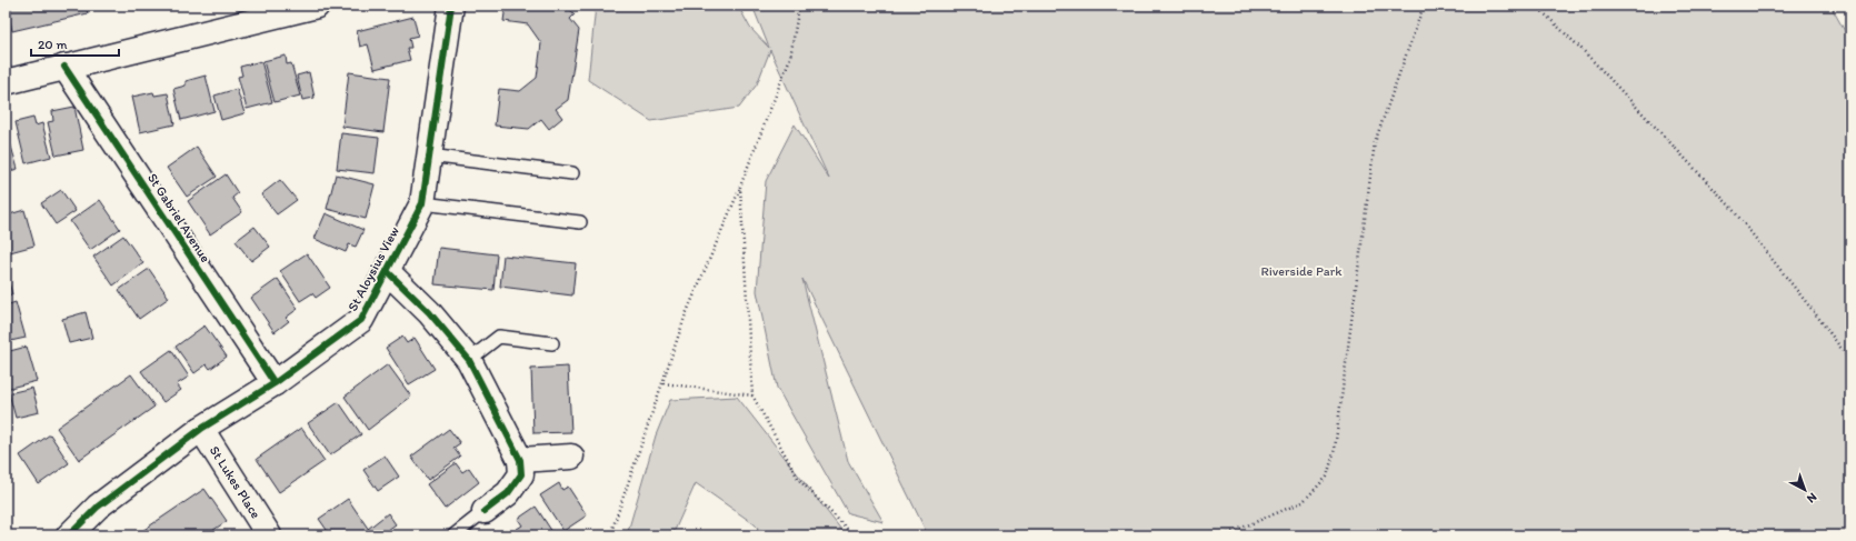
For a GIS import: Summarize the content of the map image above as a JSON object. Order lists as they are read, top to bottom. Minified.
{"streets":{"street":["St Gabriel Avenue","St Aloysius View","St Lukes Place"]},"crossings":[["St Gabriel Avenue","St Aloysius View"],["St Aloysius View","St Lukes Place"]],"parks":["Riverside Park"],"scale_bar":"20 m","north":"bottom right"}
